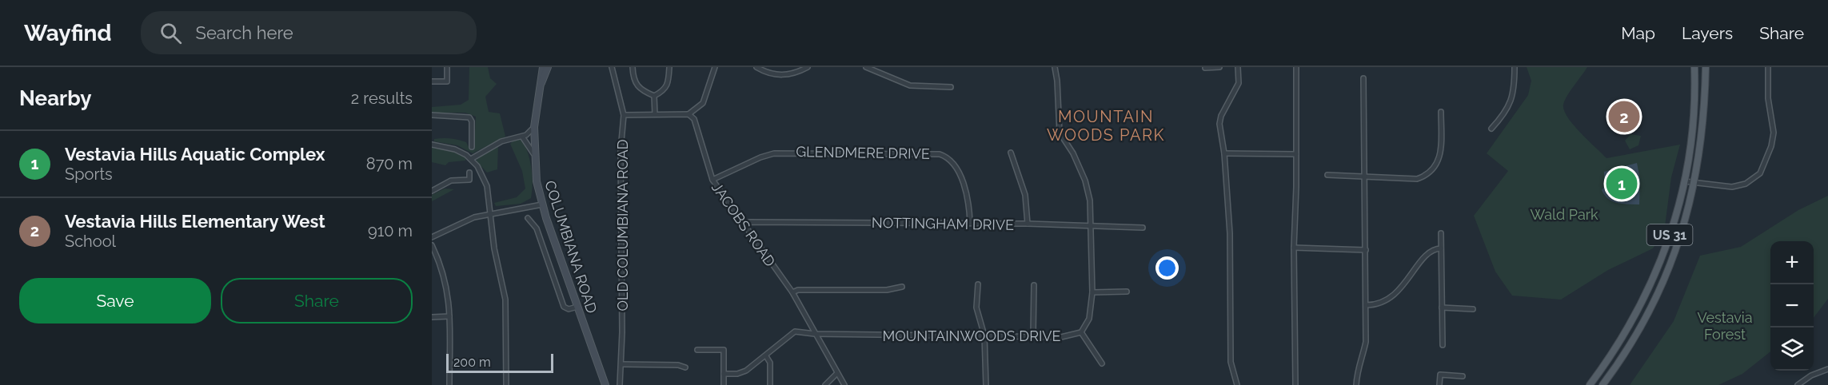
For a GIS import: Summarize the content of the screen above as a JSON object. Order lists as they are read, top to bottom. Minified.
{"streets":{"main road":["US 31","COLUMBIANA ROAD"],"street":["GLENDMERE DRIVE","NOTTINGHAM DRIVE","JACOBS ROAD","OLD COLUMBIANA ROAD","MOUNTAINWOODS DRIVE"]},"crossings":[["GLENDMERE DRIVE","NOTTINGHAM DRIVE"],["GLENDMERE DRIVE","JACOBS ROAD"],["NOTTINGHAM DRIVE","JACOBS ROAD"],["NOTTINGHAM DRIVE","MOUNTAINWOODS DRIVE"],["JACOBS ROAD","MOUNTAINWOODS DRIVE"]],"districts":["MOUNTAIN WOODS PARK"],"parks":["Wald Park","Vestavia Forest"],"scale_bar":"200 m","page":{"header":"Wayfind","search":"Search here","nav":["Map","Layers","Share"],"heading":["Nearby","2 results"],"pins":["2","1"],"list":[{"mark":"1","name":"Vestavia Hills Aquatic Complex","note":"Sports","value":"870 m"},{"mark":"2","name":"Vestavia Hills Elementary West","note":"School","value":"910 m"}],"map_buttons":["+","−"],"buttons":["Save","Share"],"scale":"200 m"}}
